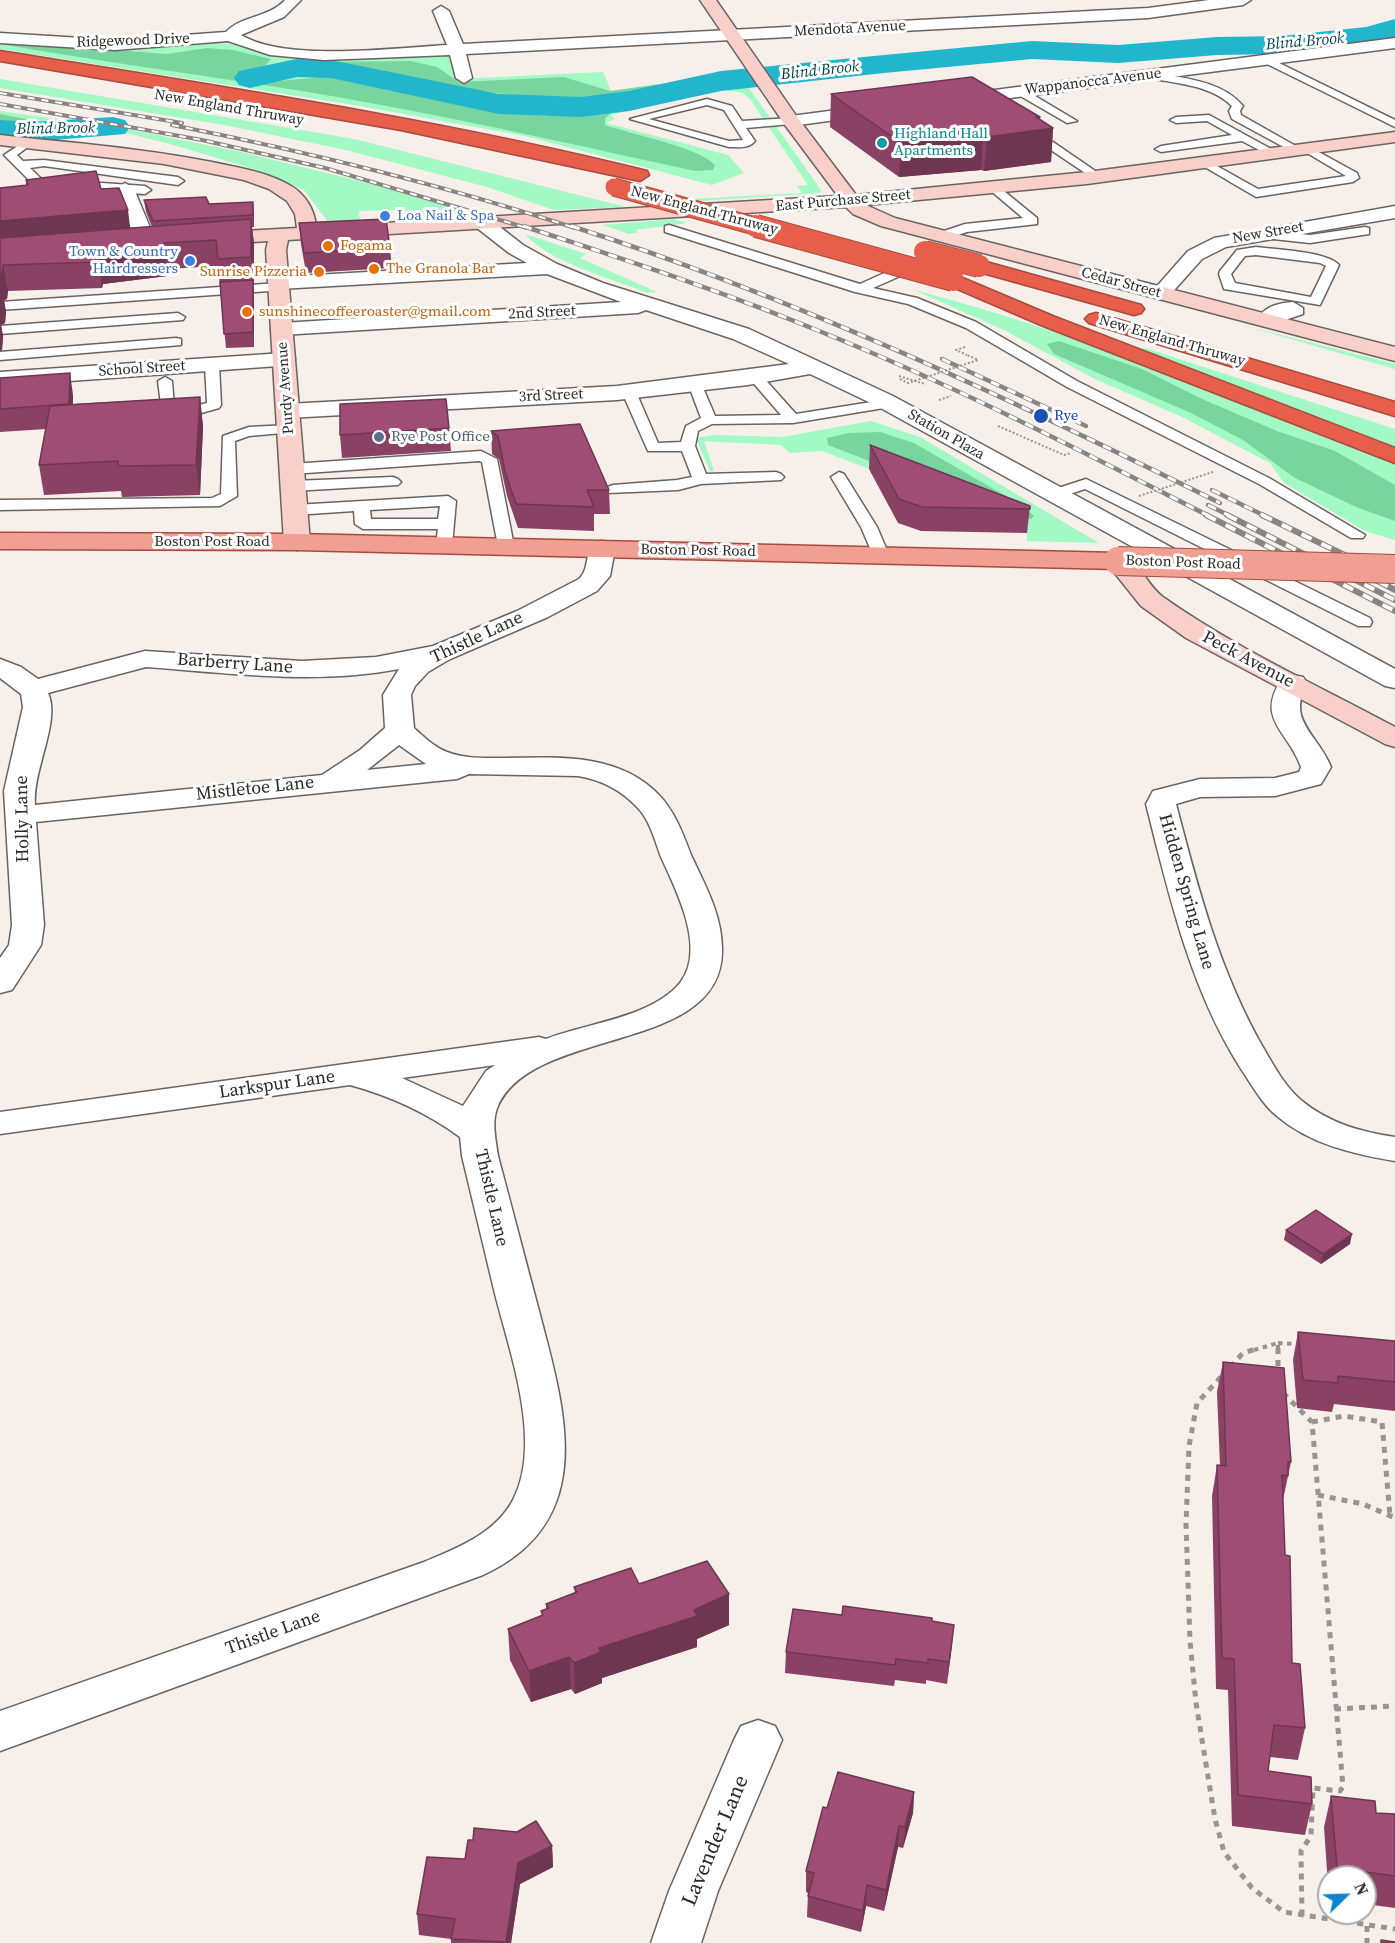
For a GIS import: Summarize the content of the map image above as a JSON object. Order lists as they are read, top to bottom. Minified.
{"streets":{"highway":["New England Thruway"],"main road":["Boston Post Road"],"street":["Mendota Avenue","Ridgewood Drive","Wappanocca Avenue","East Purchase Street","New Street","Cedar Street","2nd Street","School Street","Purdy Avenue","3rd Street","Station Plaza","Thistle Lane","Peck Avenue","Barberry Lane","Mistletoe Lane","Holly Lane","Hidden Spring Lane","Larkspur Lane","Lavender Lane"]},"crossings":[["Mendota Avenue","Ridgewood Drive"],["East Purchase Street","Cedar Street"],["East Purchase Street","Purdy Avenue"],["East Purchase Street","Station Plaza"],["New Street","Cedar Street"],["2nd Street","Purdy Avenue"],["2nd Street","Station Plaza"],["School Street","Purdy Avenue"],["Purdy Avenue","3rd Street"],["Purdy Avenue","Boston Post Road"],["3rd Street","Station Plaza"],["Boston Post Road","Thistle Lane"],["Boston Post Road","Peck Avenue"],["Thistle Lane","Barberry Lane"],["Thistle Lane","Mistletoe Lane"],["Thistle Lane","Larkspur Lane"],["Peck Avenue","Hidden Spring Lane"],["Barberry Lane","Holly Lane"],["Mistletoe Lane","Holly Lane"]],"water":["Blind Brook"],"places":["Highland Hall Apartments","Loa Nail & Spa","Fogama","Town & Country Hairdressers","The Granola Bar","Sunrise Pizzeria","sunshinecoffeeroaster@gmail.com","Rye","Rye Post Office"],"north":"top right"}
